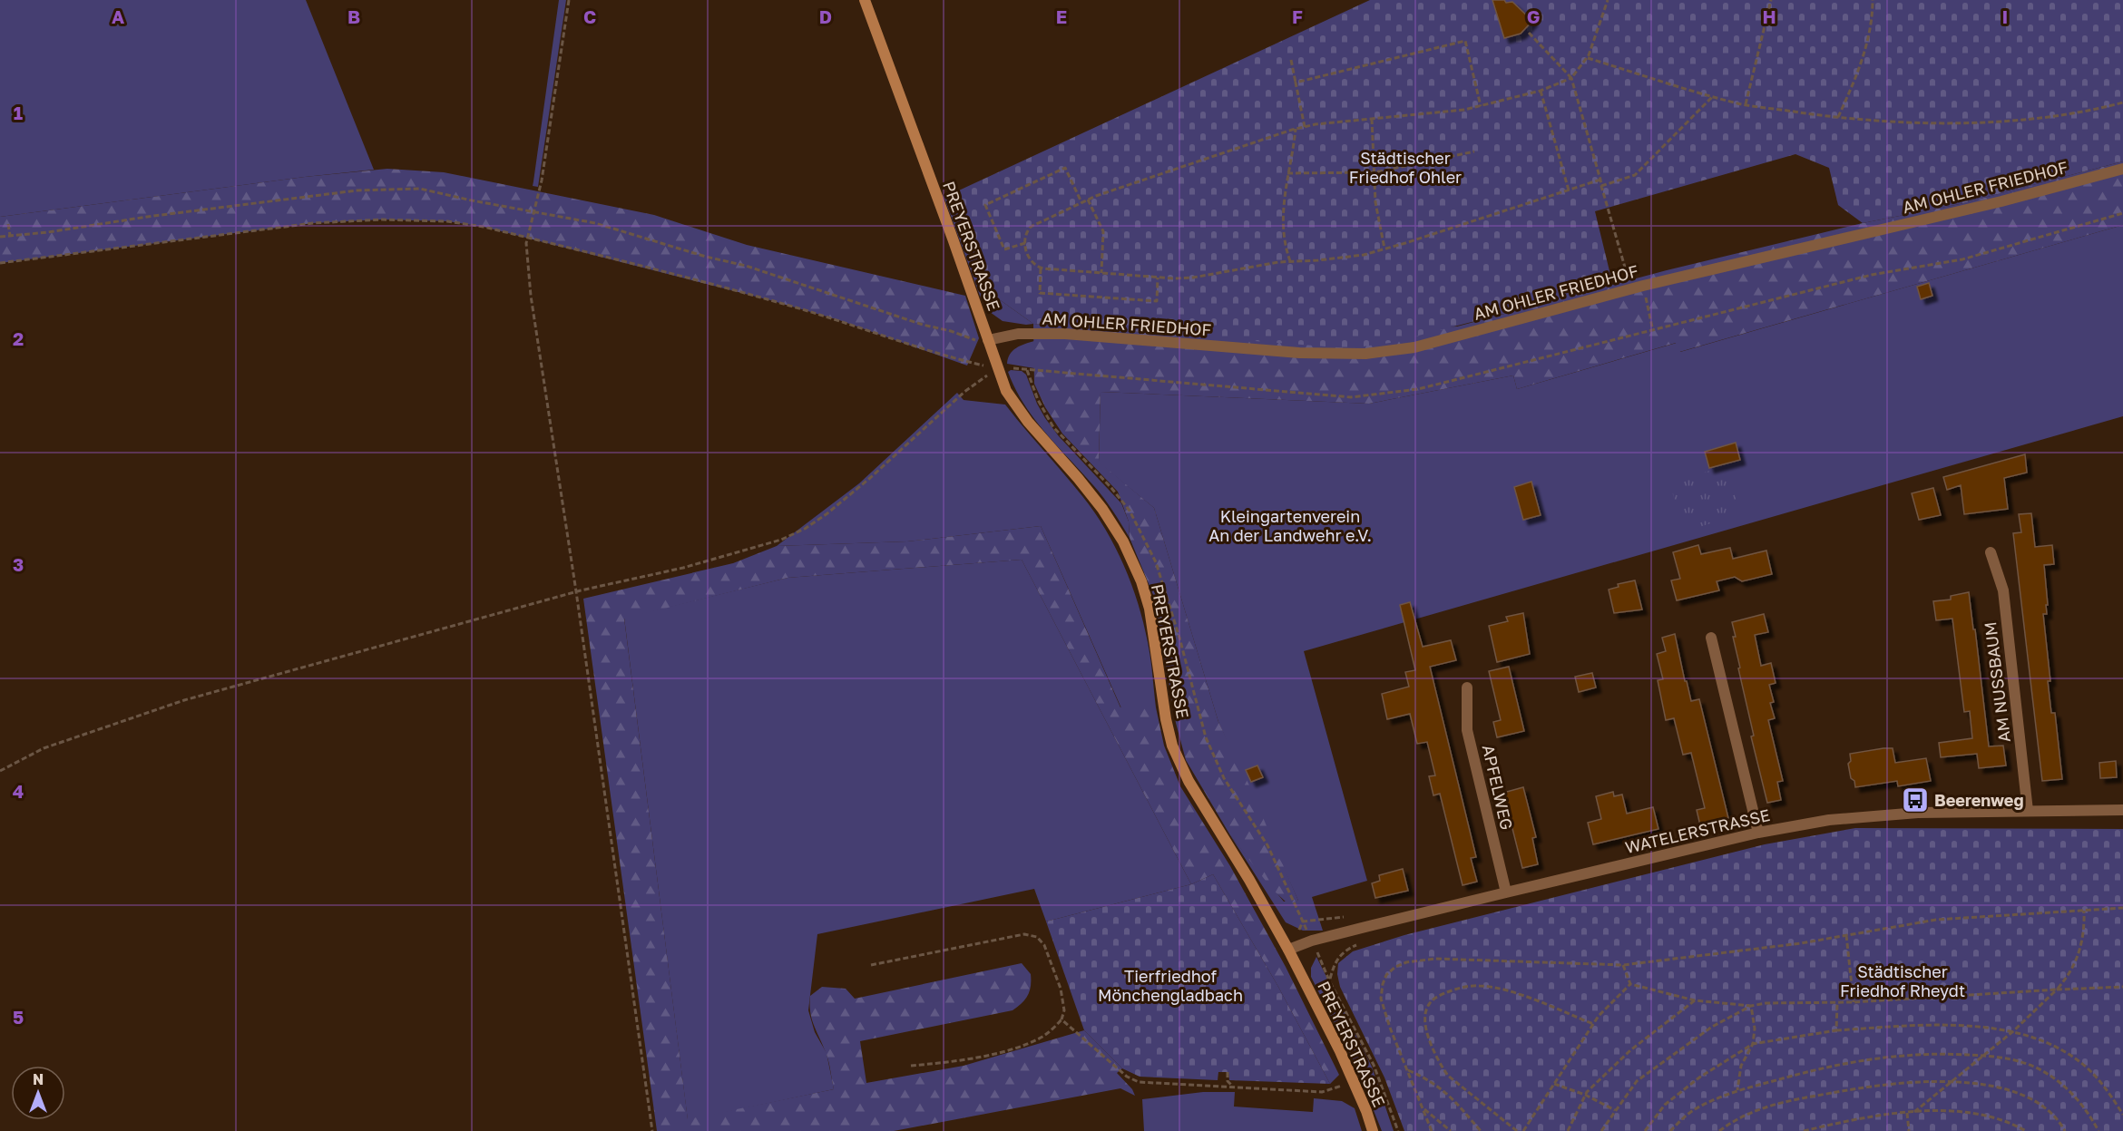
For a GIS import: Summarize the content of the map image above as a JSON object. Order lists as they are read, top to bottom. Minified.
{"streets":{"main road":["PREYERSTRASSE"],"street":["AM OHLER FRIEDHOF","AM NUSSBAUM","APFELWEG","WATELERSTRASSE"]},"crossings":[["AM OHLER FRIEDHOF","PREYERSTRASSE"],["PREYERSTRASSE","WATELERSTRASSE"],["AM NUSSBAUM","WATELERSTRASSE"],["APFELWEG","WATELERSTRASSE"]],"parks":["Städtischer Friedhof Ohler","Kleingartenverein An der Landwehr e.V.","Städtischer Friedhof Rheydt","Tierfriedhof Mönchengladbach"],"places":{"bus stop":["Beerenweg"]},"north":"top","grid":{"columns":["A","B","C","D","E","F","G","H","I"],"rows":["1","2","3","4","5"]}}
